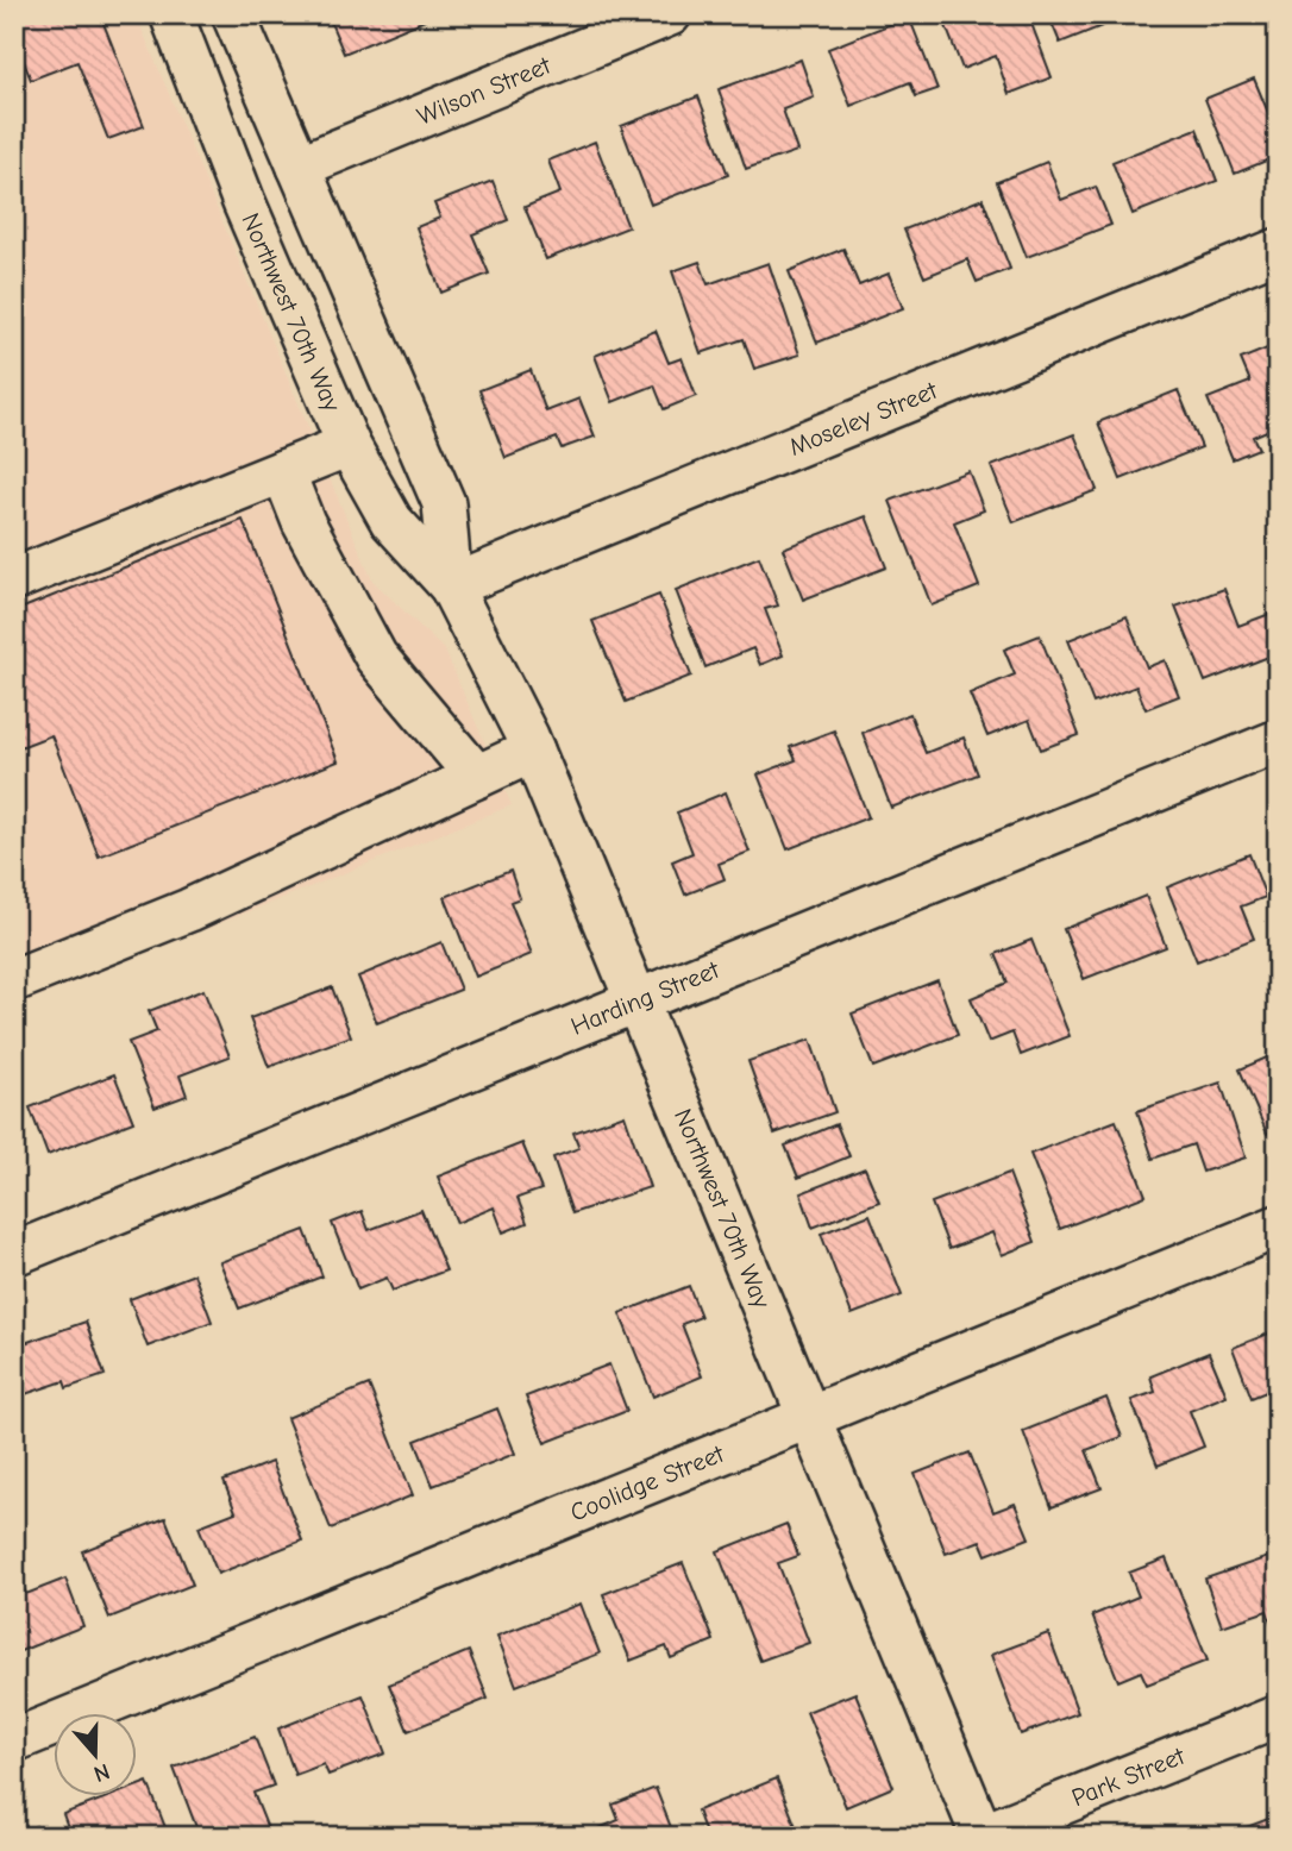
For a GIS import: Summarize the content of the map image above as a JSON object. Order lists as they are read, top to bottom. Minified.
{"streets":{"street":["Wilson Street","Northwest 70th Way","Moseley Street","Harding Street","Coolidge Street","Park Street"]},"crossings":[["Wilson Street","Northwest 70th Way"],["Northwest 70th Way","Moseley Street"],["Northwest 70th Way","Harding Street"],["Northwest 70th Way","Coolidge Street"],["Northwest 70th Way","Park Street"]],"north":"bottom"}
